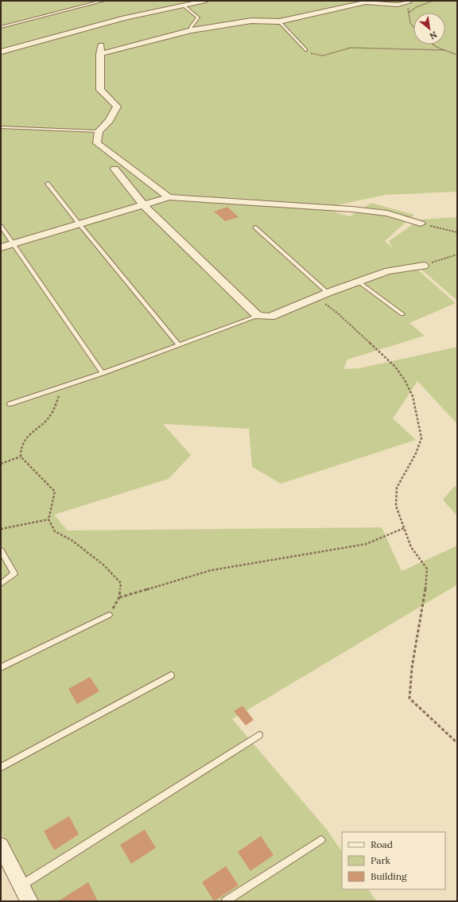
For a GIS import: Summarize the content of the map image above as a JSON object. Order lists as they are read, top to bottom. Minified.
{"legend":["Road","Park","Building"],"north":"bottom right"}
